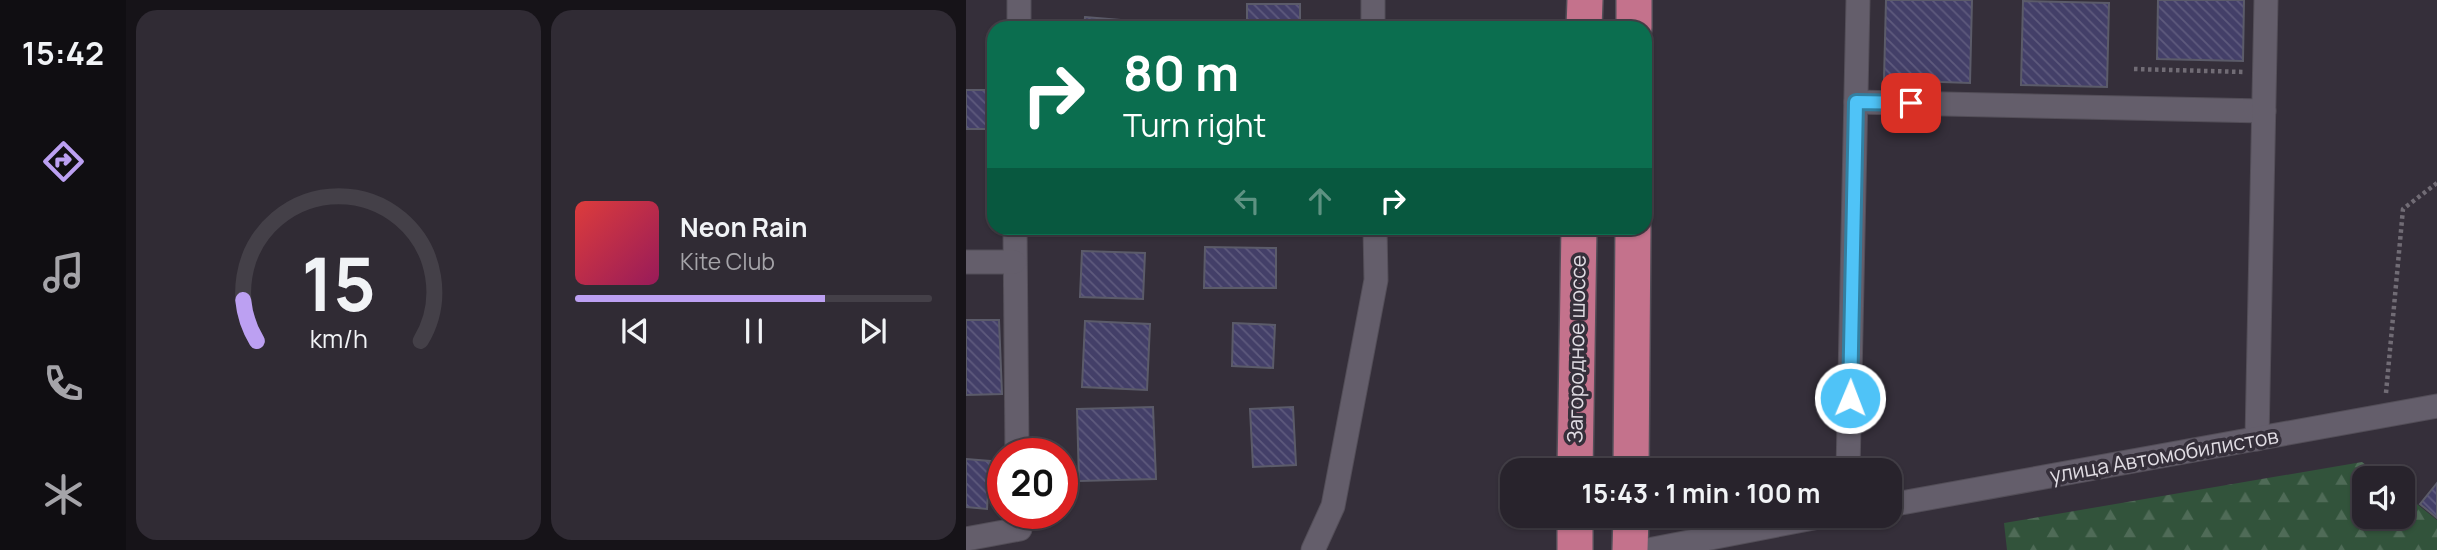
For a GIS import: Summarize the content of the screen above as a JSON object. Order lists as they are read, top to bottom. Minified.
{"streets":{"highway":["Загородное шоссе"],"street":["улица Автомобилистов"]},"page":{"tabs":"15:42","turn":["80 m","Turn right"],"song":["Neon Rain","Kite Club"],"limit":"20","trip":"15:43 · 1 min · 100 m","gauge":["15","km/h"]}}
